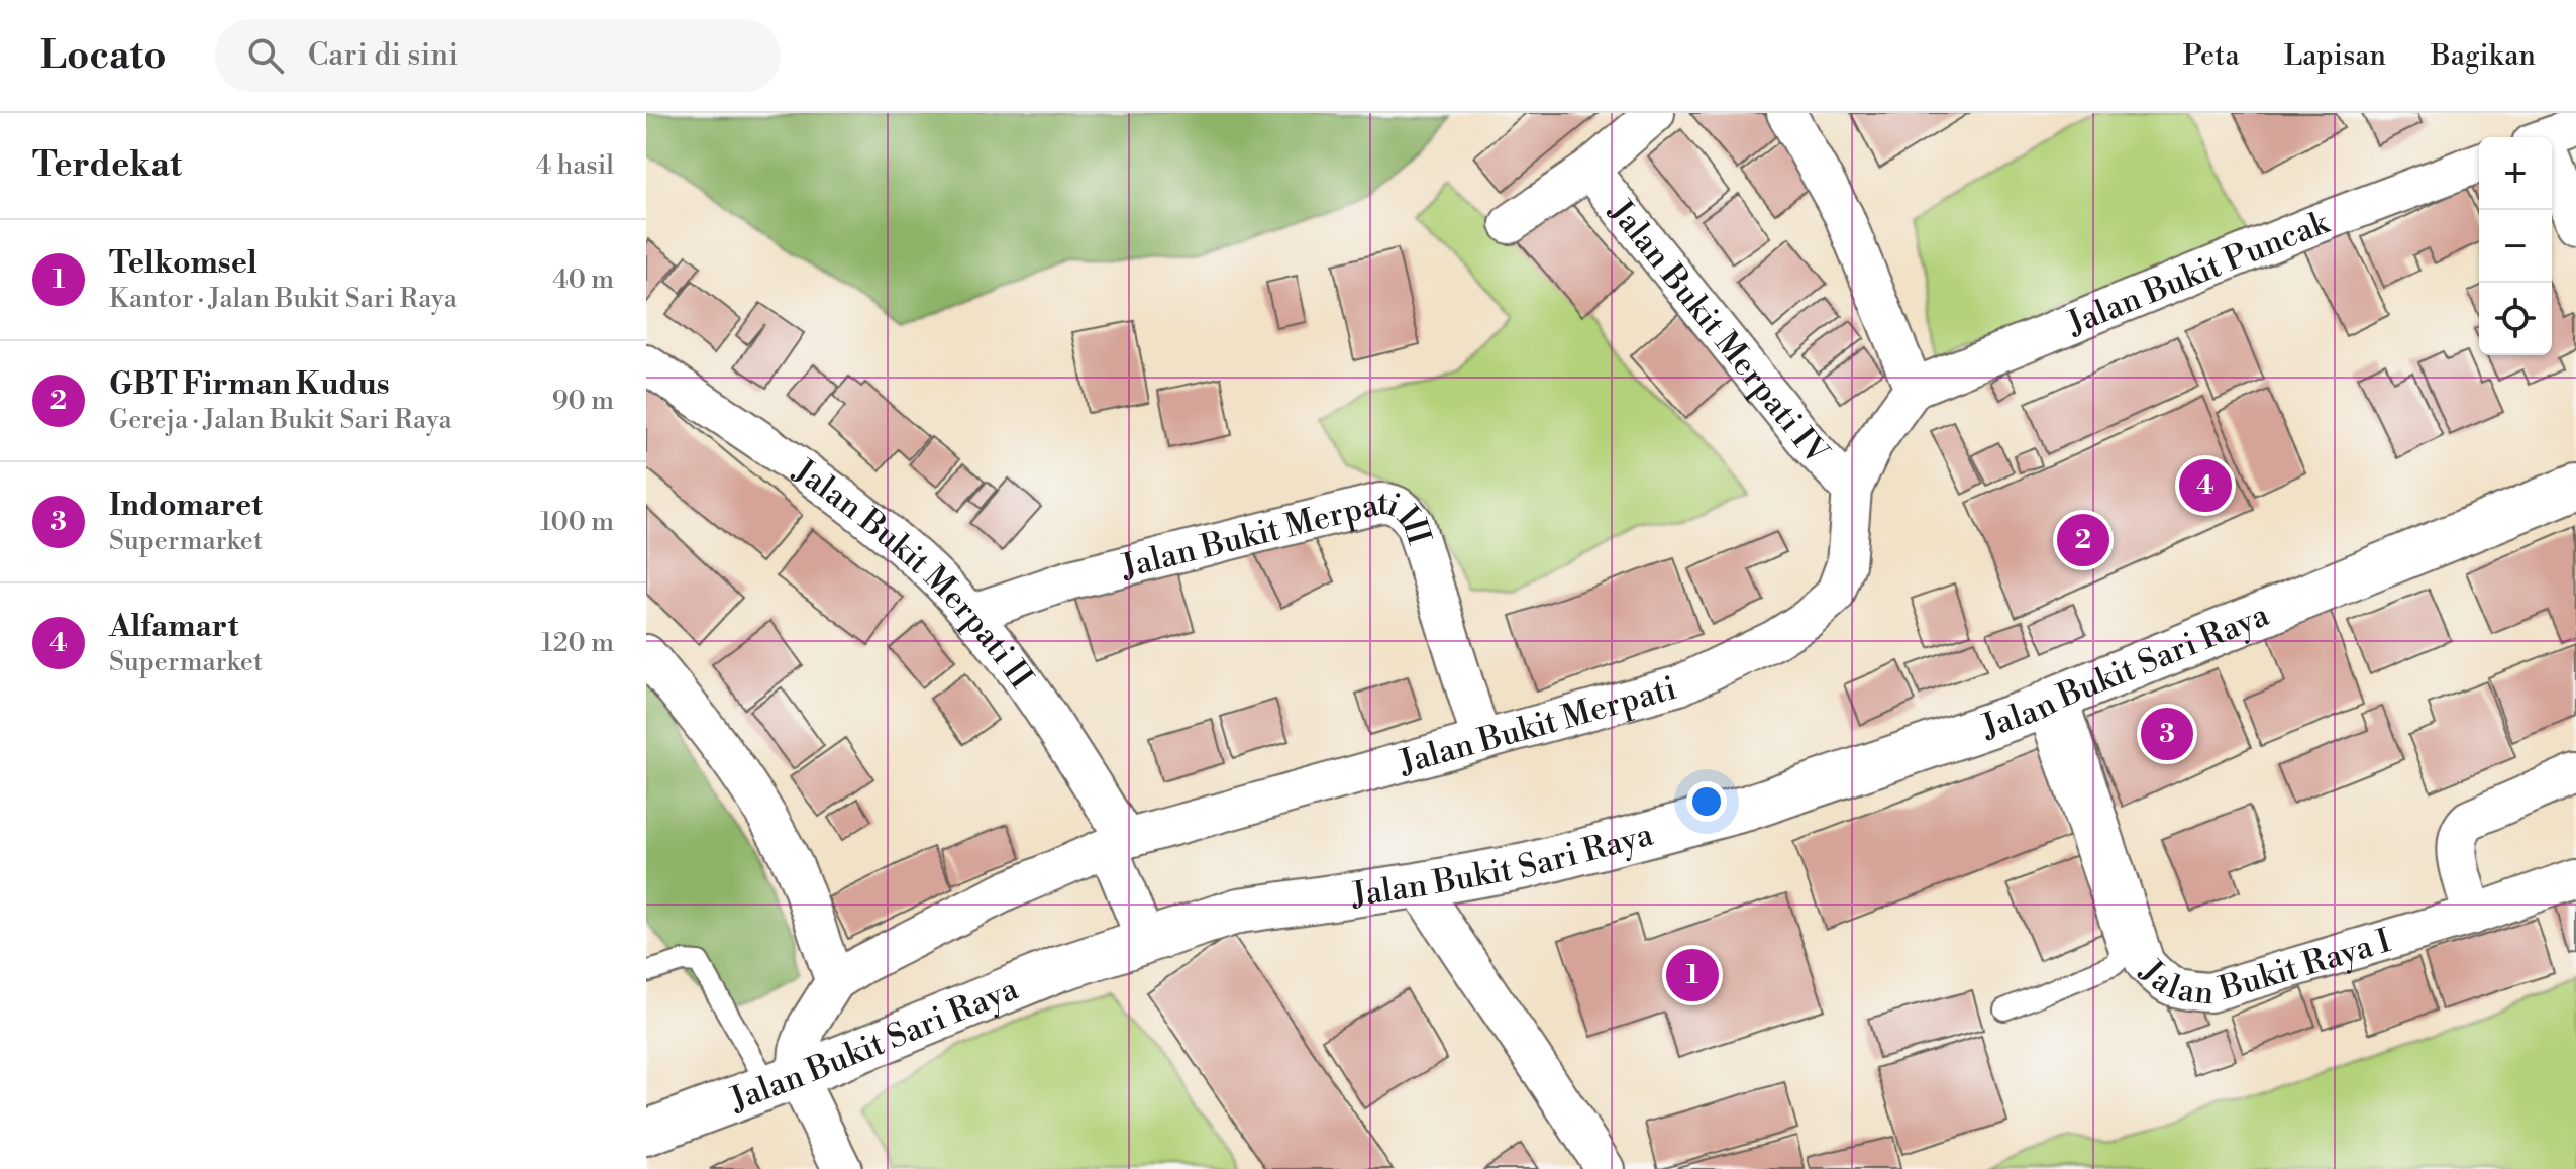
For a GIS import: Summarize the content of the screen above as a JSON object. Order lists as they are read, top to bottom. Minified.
{"streets":{"street":["Jalan Bukit Puncak","Jalan Bukit Merpati IV","Jalan Bukit Merpati III","Jalan Bukit Merpati II","Jalan Bukit Sari Raya","Jalan Bukit Merpati","Jalan Bukit Raya I"]},"crossings":[["Jalan Bukit Puncak","Jalan Bukit Merpati"],["Jalan Bukit Merpati IV","Jalan Bukit Merpati"],["Jalan Bukit Merpati III","Jalan Bukit Merpati II"],["Jalan Bukit Merpati III","Jalan Bukit Merpati"],["Jalan Bukit Merpati II","Jalan Bukit Sari Raya"],["Jalan Bukit Merpati II","Jalan Bukit Merpati"],["Jalan Bukit Sari Raya","Jalan Bukit Merpati"],["Jalan Bukit Sari Raya","Jalan Bukit Raya I"]],"page":{"header":"Locato","search":"Cari di sini","nav":["Peta","Lapisan","Bagikan"],"heading":["Terdekat","4 hasil"],"map_buttons":["+","−"],"list":[{"mark":"1","name":"Telkomsel","note":"Kantor · Jalan Bukit Sari Raya","value":"40 m"},{"mark":"2","name":"GBT Firman Kudus","note":"Gereja · Jalan Bukit Sari Raya","value":"90 m"},{"mark":"3","name":"Indomaret","note":"Supermarket","value":"100 m"},{"mark":"4","name":"Alfamart","note":"Supermarket","value":"120 m"}],"pins":["4","2","3","1"]}}
